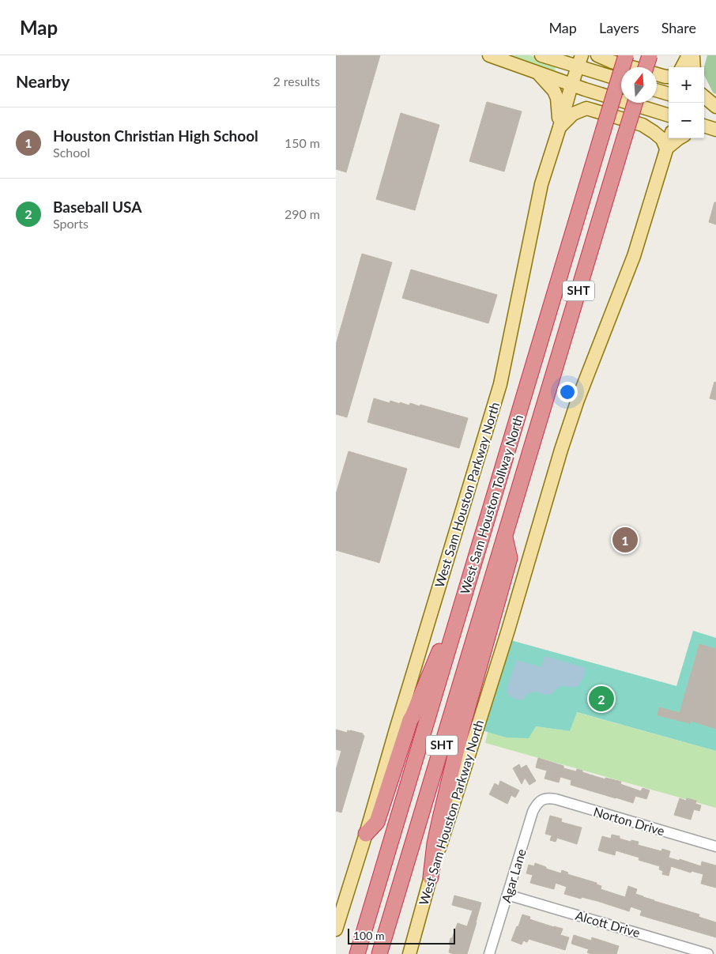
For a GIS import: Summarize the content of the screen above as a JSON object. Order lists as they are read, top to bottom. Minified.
{"streets":{"highway":["SHT","West Sam Houston Tollway North"],"main road":["West Sam Houston Parkway North"],"street":["Norton Drive","Agar Lane","Alcott Drive"]},"crossings":[["Norton Drive","Agar Lane"],["Agar Lane","Alcott Drive"]],"scale_bar":"100 m","north":"top","page":{"header":"Map","nav":["Map","Layers","Share"],"heading":["Nearby","2 results"],"map_buttons":["+","−"],"list":[{"mark":"1","name":"Houston Christian High School","note":"School","value":"150 m"},{"mark":"2","name":"Baseball USA","note":"Sports","value":"290 m"}],"pins":["1","2"],"scale":"100 m"}}
